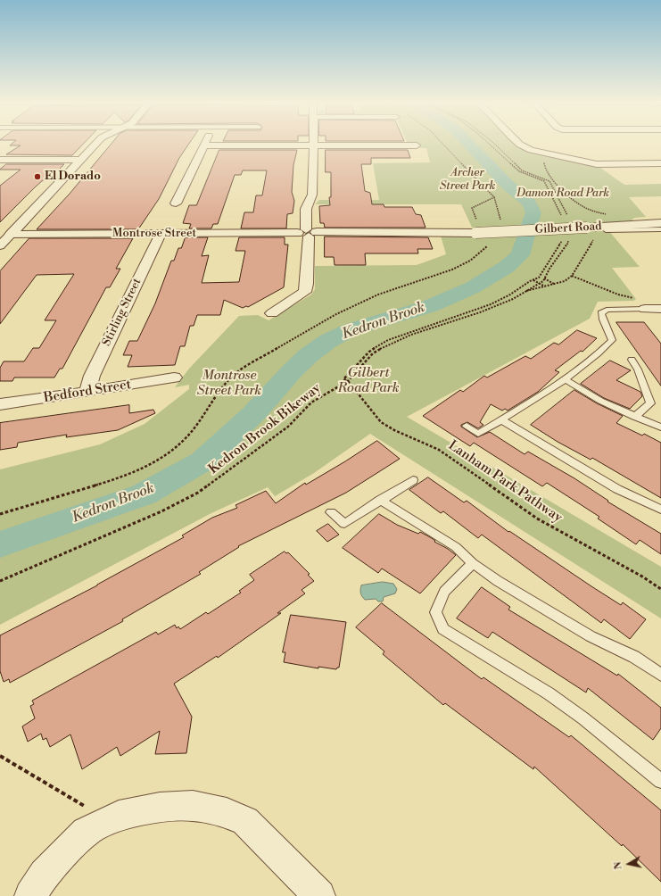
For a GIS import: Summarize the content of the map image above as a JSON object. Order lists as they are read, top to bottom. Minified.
{"streets":{"street":["Gilbert Road","Montrose Street","Stirling Street","Bedford Street"],"path":["Kedron Brook Bikeway","Lanham Park Pathway"]},"crossings":[["Gilbert Road","Montrose Street"],["Montrose Street","Stirling Street"],["Stirling Street","Bedford Street"],["Kedron Brook Bikeway","Lanham Park Pathway"]],"water":["Kedron Brook"],"parks":["Archer Street Park","Damon Road Park","Gilbert Road Park","Montrose Street Park"],"places":["El Dorado"],"north":"left"}
